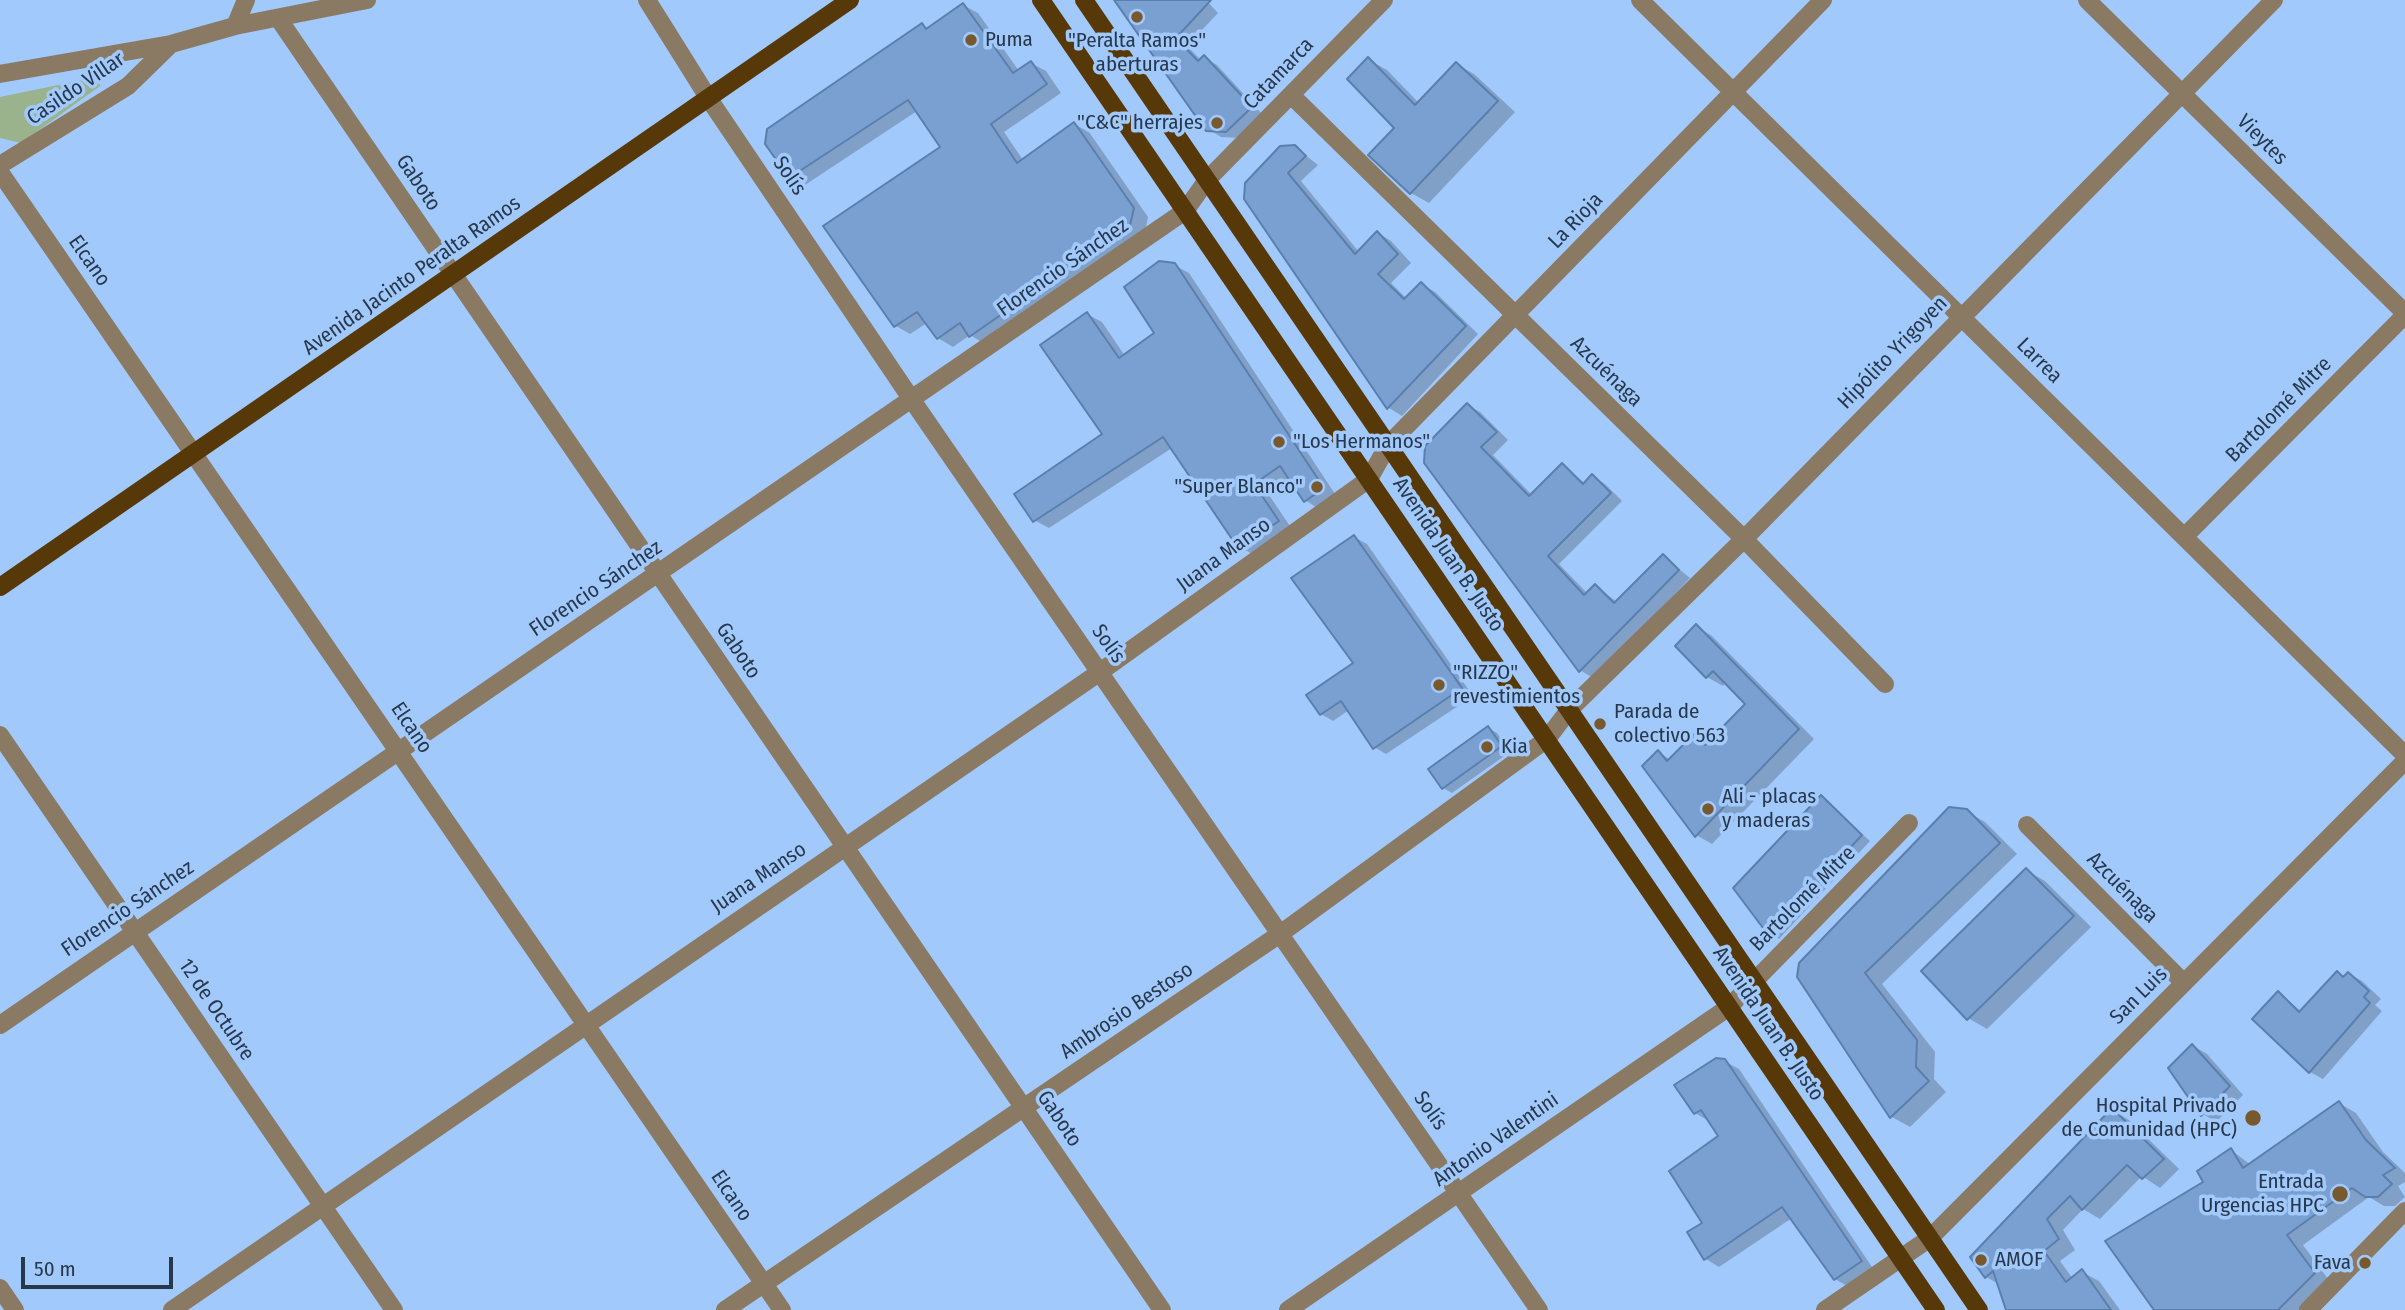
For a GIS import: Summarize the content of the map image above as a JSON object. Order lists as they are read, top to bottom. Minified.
{"streets":{"main road":["Avenida Jacinto Peralta Ramos","Avenida Juan B. Justo"],"street":["Catamarca","Casildo Villar","Vieytes","Solís","Gaboto","La Rioja","Elcano","Florencio Sánchez","Hipólito Yrigoyen","Larrea","Azcuénaga","Bartolomé Mitre","Juana Manso","San Luis","12 de Octubre","Ambrosio Bestoso","Antonio Valentini"]},"crossings":[["Catamarca","Florencio Sánchez"],["Catamarca","Azcuénaga"],["Catamarca","Avenida Juan B. Justo"],["Vieytes","Hipólito Yrigoyen"],["Vieytes","Bartolomé Mitre"],["Solís","Florencio Sánchez"],["Solís","Avenida Jacinto Peralta Ramos"],["Solís","Juana Manso"],["Solís","Ambrosio Bestoso"],["Solís","Antonio Valentini"],["Gaboto","Florencio Sánchez"],["Gaboto","Avenida Jacinto Peralta Ramos"],["Gaboto","Juana Manso"],["Gaboto","Ambrosio Bestoso"],["La Rioja","Larrea"],["La Rioja","Azcuénaga"],["La Rioja","Juana Manso"],["La Rioja","Avenida Juan B. Justo"],["Elcano","Florencio Sánchez"],["Elcano","Avenida Jacinto Peralta Ramos"],["Elcano","Juana Manso"],["Elcano","Ambrosio Bestoso"],["Florencio Sánchez","Avenida Juan B. Justo"],["Florencio Sánchez","12 de Octubre"],["Hipólito Yrigoyen","Larrea"],["Hipólito Yrigoyen","Azcuénaga"],["Hipólito Yrigoyen","Avenida Juan B. Justo"],["Hipólito Yrigoyen","Ambrosio Bestoso"],["Larrea","Bartolomé Mitre"],["Azcuénaga","San Luis"],["Bartolomé Mitre","Avenida Juan B. Justo"],["Bartolomé Mitre","Antonio Valentini"],["Juana Manso","Avenida Juan B. Justo"],["Juana Manso","12 de Octubre"],["Avenida Juan B. Justo","San Luis"],["Avenida Juan B. Justo","Ambrosio Bestoso"],["Avenida Juan B. Justo","Antonio Valentini"]],"places":["\"Peralta Ramos\" aberturas","Puma","\"C&C\" herrajes","\"Los Hermanos\"","\"Super Blanco\"","\"RIZZO\" revestimientos","Parada de colectivo 563","Kia","Ali - placas y maderas","Hospital Privado de Comunidad (HPC)","Entrada Urgencias HPC","AMOF","Fava"],"scale_bar":"50 m"}
